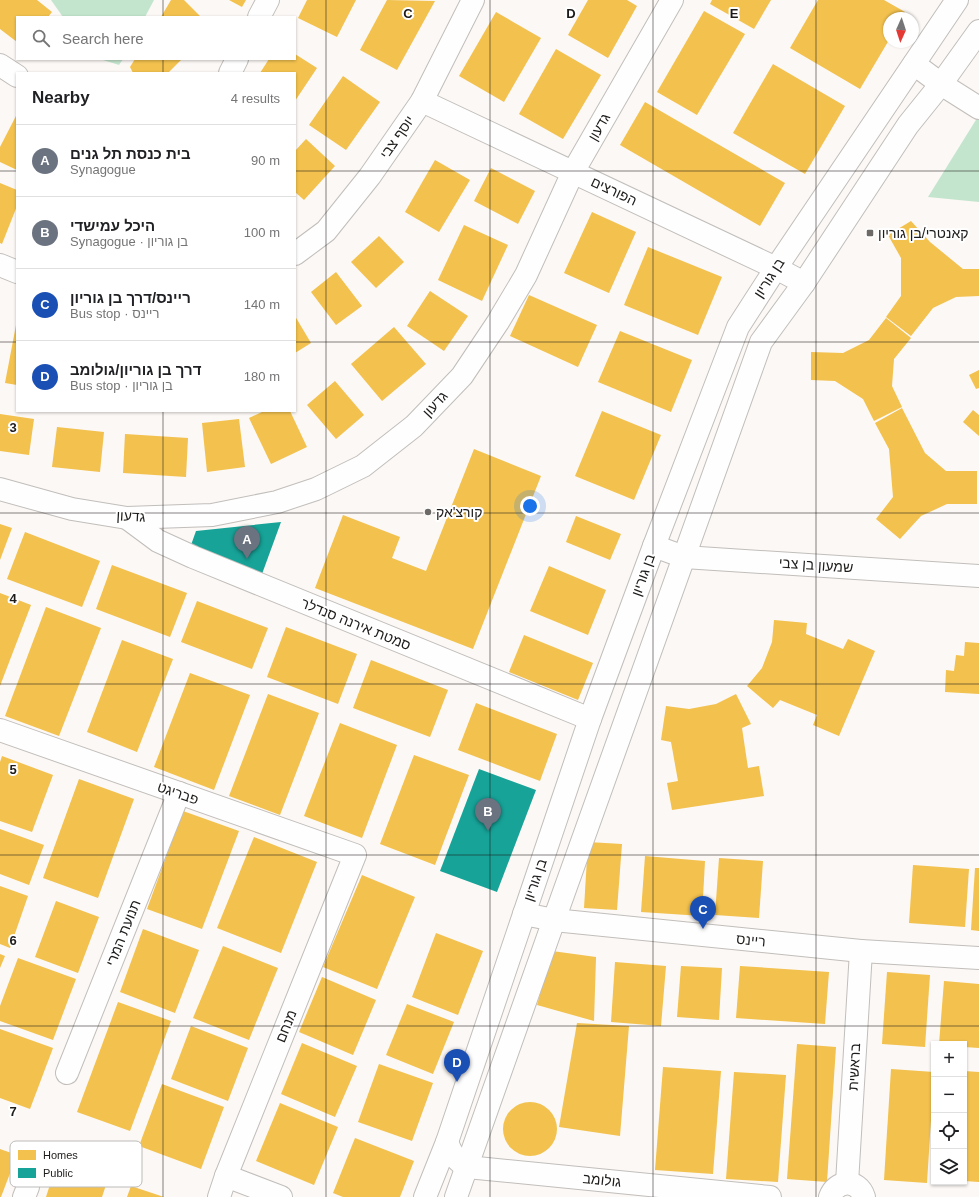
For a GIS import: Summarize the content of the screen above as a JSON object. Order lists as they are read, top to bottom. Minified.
{"streets":{"street":["גדעון","יוסף צבי","הפורצים","בן גוריון","שמעון בן צבי","סמטת אירנה סנדלר","פבריגט","תנועת המרי","ריינס","מנחם","בראשית","גולומב"]},"crossings":[["גדעון","הפורצים"],["גדעון","סמטת אירנה סנדלר"],["יוסף צבי","הפורצים"],["הפורצים","בן גוריון"],["בן גוריון","שמעון בן צבי"],["בן גוריון","סמטת אירנה סנדלר"],["בן גוריון","ריינס"],["פבריגט","תנועת המרי"],["פבריגט","מנחם"],["ריינס","בראשית"]],"places":{"transit":["קאנטרי/בן גוריון"],"other":["קורצ'אק"]},"legend":["Homes","Public"],"north":"bottom","page":{"search":"Search here","heading":["Nearby","4 results"],"list":[{"mark":"A","name":"בית כנסת תל גנים","note":"Synagogue","value":"90 m"},{"mark":"B","name":"היכל עמישדי","note":"Synagogue · בן גוריון","value":"100 m"},{"mark":"C","name":"ריינס/דרך בן גוריון","note":"Bus stop · ריינס","value":"140 m"},{"mark":"D","name":"דרך בן גוריון/גולומב","note":"Bus stop · בן גוריון","value":"180 m"}],"pins":["A","B","C","D"],"map_buttons":["+","−"]},"grid":{"columns":["C","D","E"],"rows":["3","4","5","6","7"]}}
